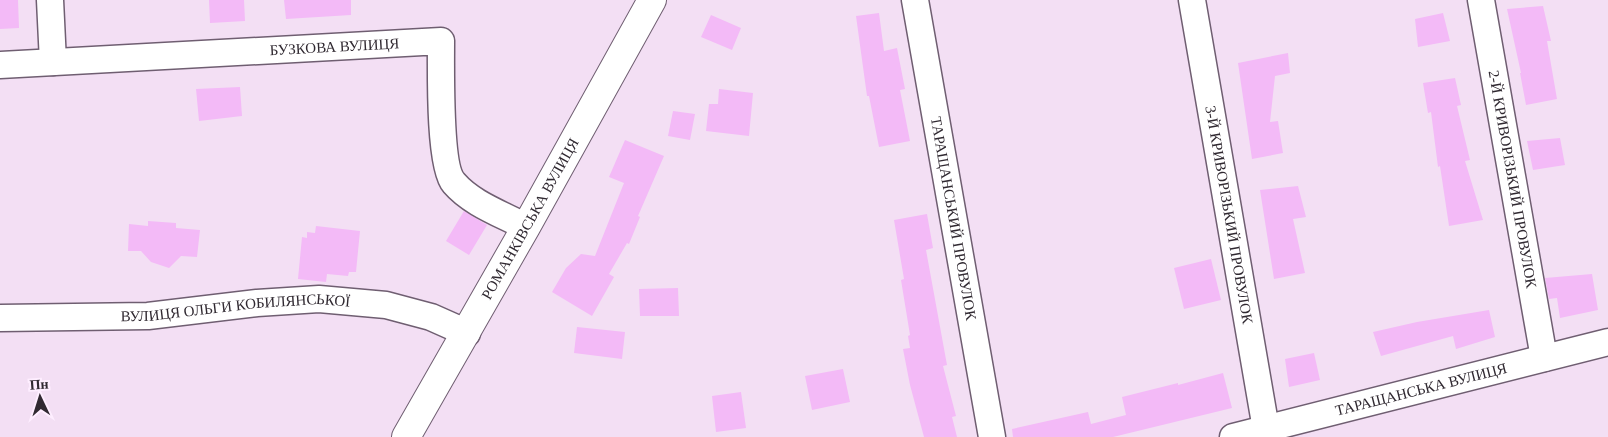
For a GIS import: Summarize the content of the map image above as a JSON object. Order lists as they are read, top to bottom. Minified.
{"streets":{"main road":["РОМАНКІВСЬКА ВУЛИЦЯ"],"street":["БУЗКОВА ВУЛИЦЯ","2-Й КРИВОРІЗЬКИЙ ПРОВУЛОК","3-Й КРИВОРІЗЬКИЙ ПРОВУЛОК","ТАРАЩАНСЬКИЙ ПРОВУЛОК","ВУЛИЦЯ ОЛЬГИ КОБИЛЯНСЬКОЇ","ТАРАЩАНСЬКА ВУЛИЦЯ"]},"crossings":[["БУЗКОВА ВУЛИЦЯ","РОМАНКІВСЬКА ВУЛИЦЯ"],["2-Й КРИВОРІЗЬКИЙ ПРОВУЛОК","ТАРАЩАНСЬКА ВУЛИЦЯ"],["3-Й КРИВОРІЗЬКИЙ ПРОВУЛОК","ТАРАЩАНСЬКА ВУЛИЦЯ"],["РОМАНКІВСЬКА ВУЛИЦЯ","ВУЛИЦЯ ОЛЬГИ КОБИЛЯНСЬКОЇ"]],"north":"top"}
